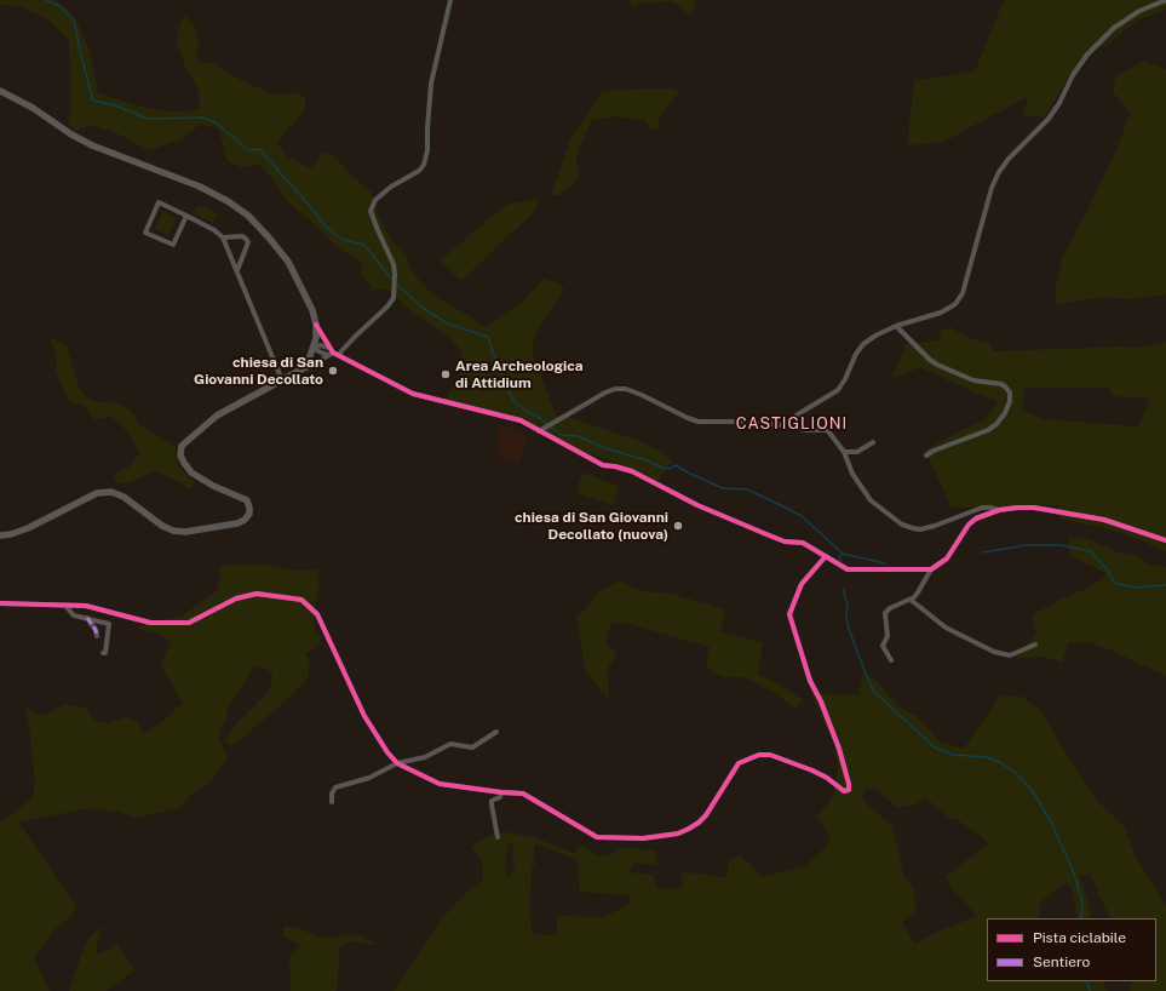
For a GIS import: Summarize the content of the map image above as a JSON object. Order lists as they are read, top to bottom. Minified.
{"districts":["CASTIGLIONI"],"places":["chiesa di San Giovanni Decollato","Area Archeologica di Attidium","chiesa di San Giovanni Decollato (nuova)"],"legend":["Pista ciclabile","Sentiero"]}
